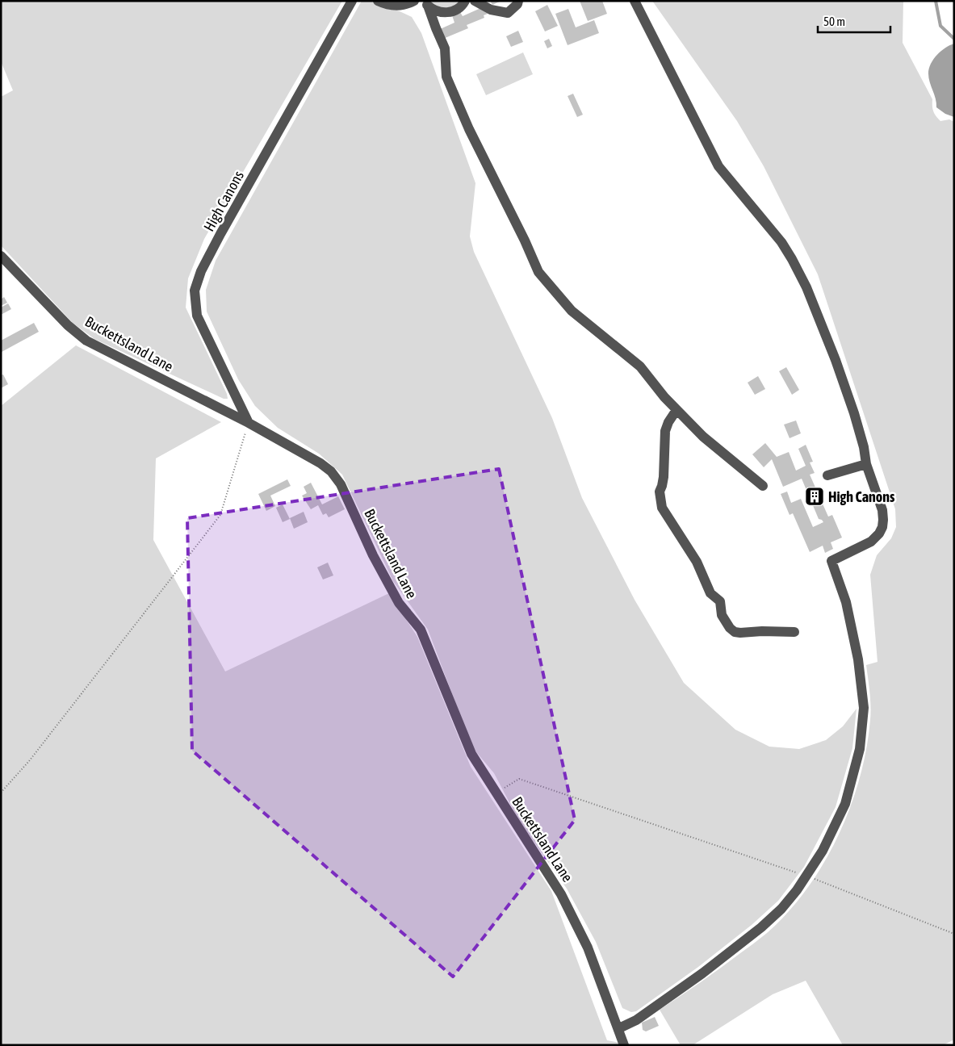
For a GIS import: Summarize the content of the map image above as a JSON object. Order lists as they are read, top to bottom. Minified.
{"streets":{"street":["High Canons","Buckettsland Lane"]},"crossings":[["High Canons","Buckettsland Lane"]],"places":{"building":["High Canons"]},"scale_bar":"50 m"}
